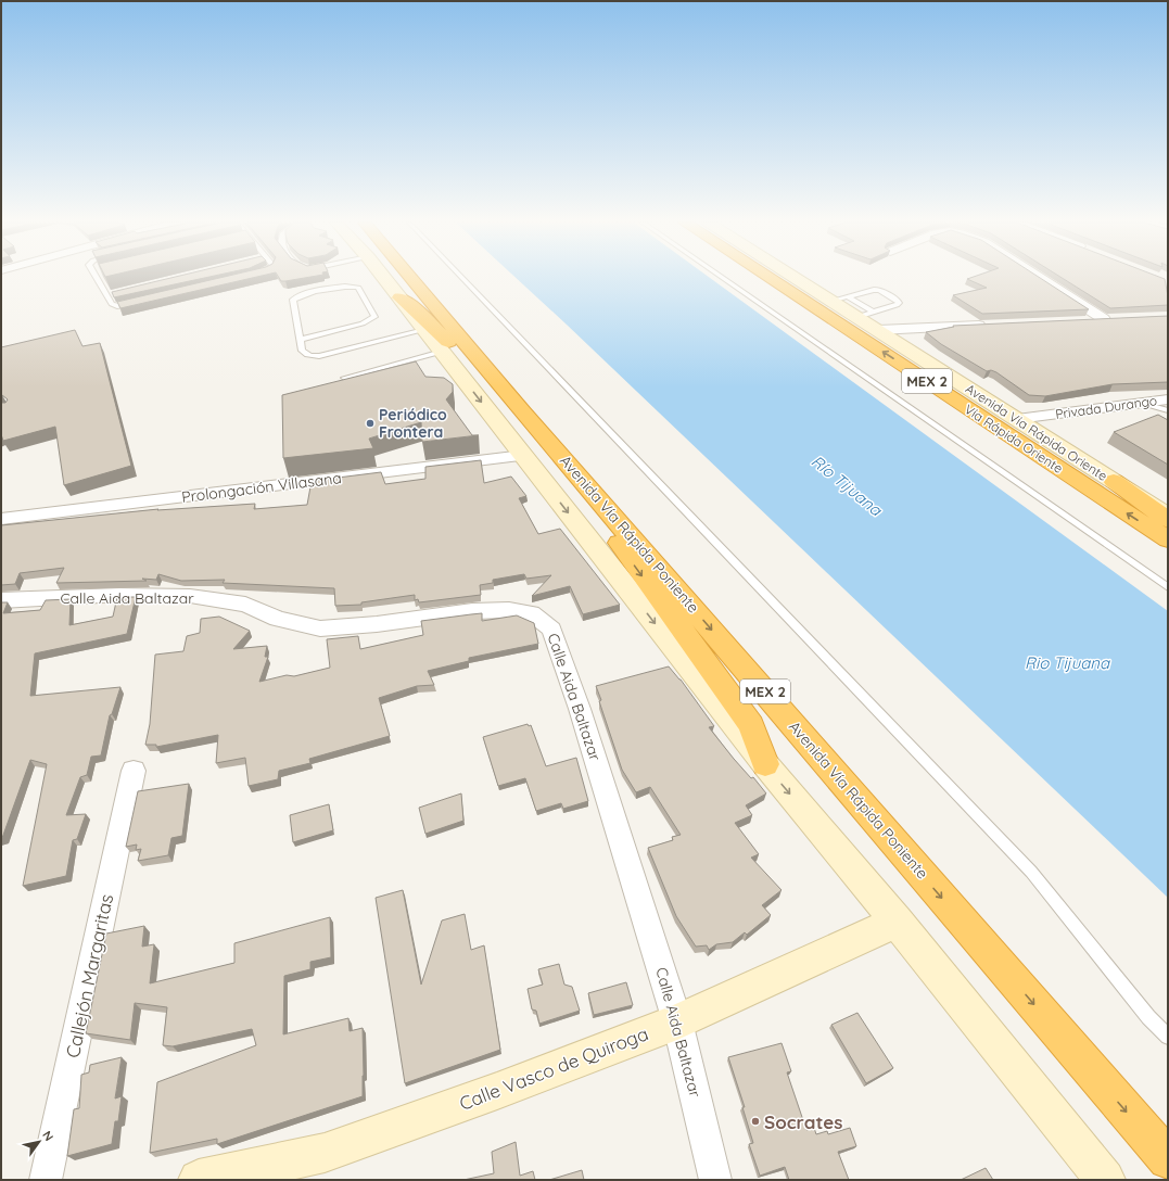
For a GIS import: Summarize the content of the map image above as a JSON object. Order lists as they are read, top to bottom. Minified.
{"streets":{"highway":["MEX 2","Vía Rápida Oriente","Avenida Vía Rápida Poniente"],"main road":["Avenida Vía Rápida Oriente","Calle Vasco de Quiroga"],"street":["Privada Durango","Prolongación Villasana","Calle Aida Baltazar","Callejón Margaritas"]},"crossings":[["Privada Durango","Avenida Vía Rápida Oriente"],["Prolongación Villasana","Avenida Vía Rápida Poniente"],["Avenida Vía Rápida Poniente","Calle Vasco de Quiroga"],["Calle Aida Baltazar","Calle Vasco de Quiroga"]],"one_way":["Vía Rápida Oriente","Avenida Vía Rápida Poniente"],"water":["Río Tijuana","Rio Tijuana"],"places":["Periódico Frontera","Socrates"],"north":"top right"}
